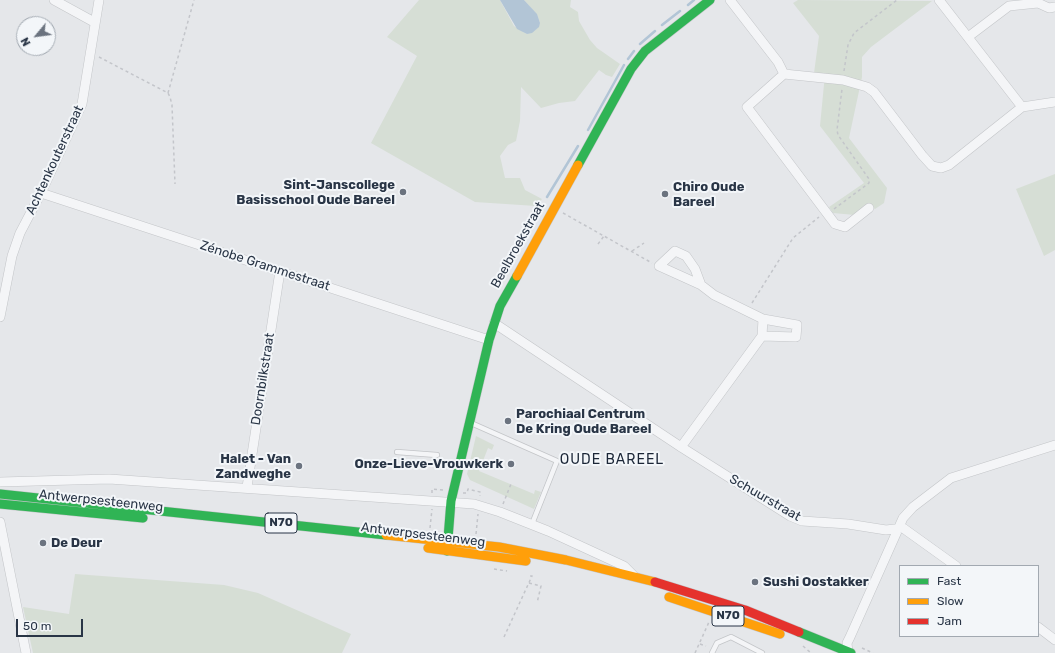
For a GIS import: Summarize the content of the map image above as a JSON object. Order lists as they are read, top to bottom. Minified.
{"streets":{"main road":["Beelbroekstraat","Antwerpsesteenweg","N70"],"street":["Achtenkouterstraat","Zénobe Grammestraat","Doornbilkstraat","Schuurstraat"]},"crossings":[["Achtenkouterstraat","Zénobe Grammestraat"],["Beelbroekstraat","Zénobe Grammestraat"],["Beelbroekstraat","Schuurstraat"],["Beelbroekstraat","Antwerpsesteenweg"],["Zénobe Grammestraat","Doornbilkstraat"],["Doornbilkstraat","Antwerpsesteenweg"]],"districts":["OUDE BAREEL"],"places":["Sint-Janscollege Basisschool Oude Bareel","Chiro Oude Bareel","Parochiaal Centrum De Kring Oude Bareel","Onze-Lieve-Vrouwkerk","Halet - Van Zandweghe","De Deur","Sushi Oostakker"],"legend":["Fast","Slow","Jam"],"scale_bar":"50 m","north":"bottom left"}
